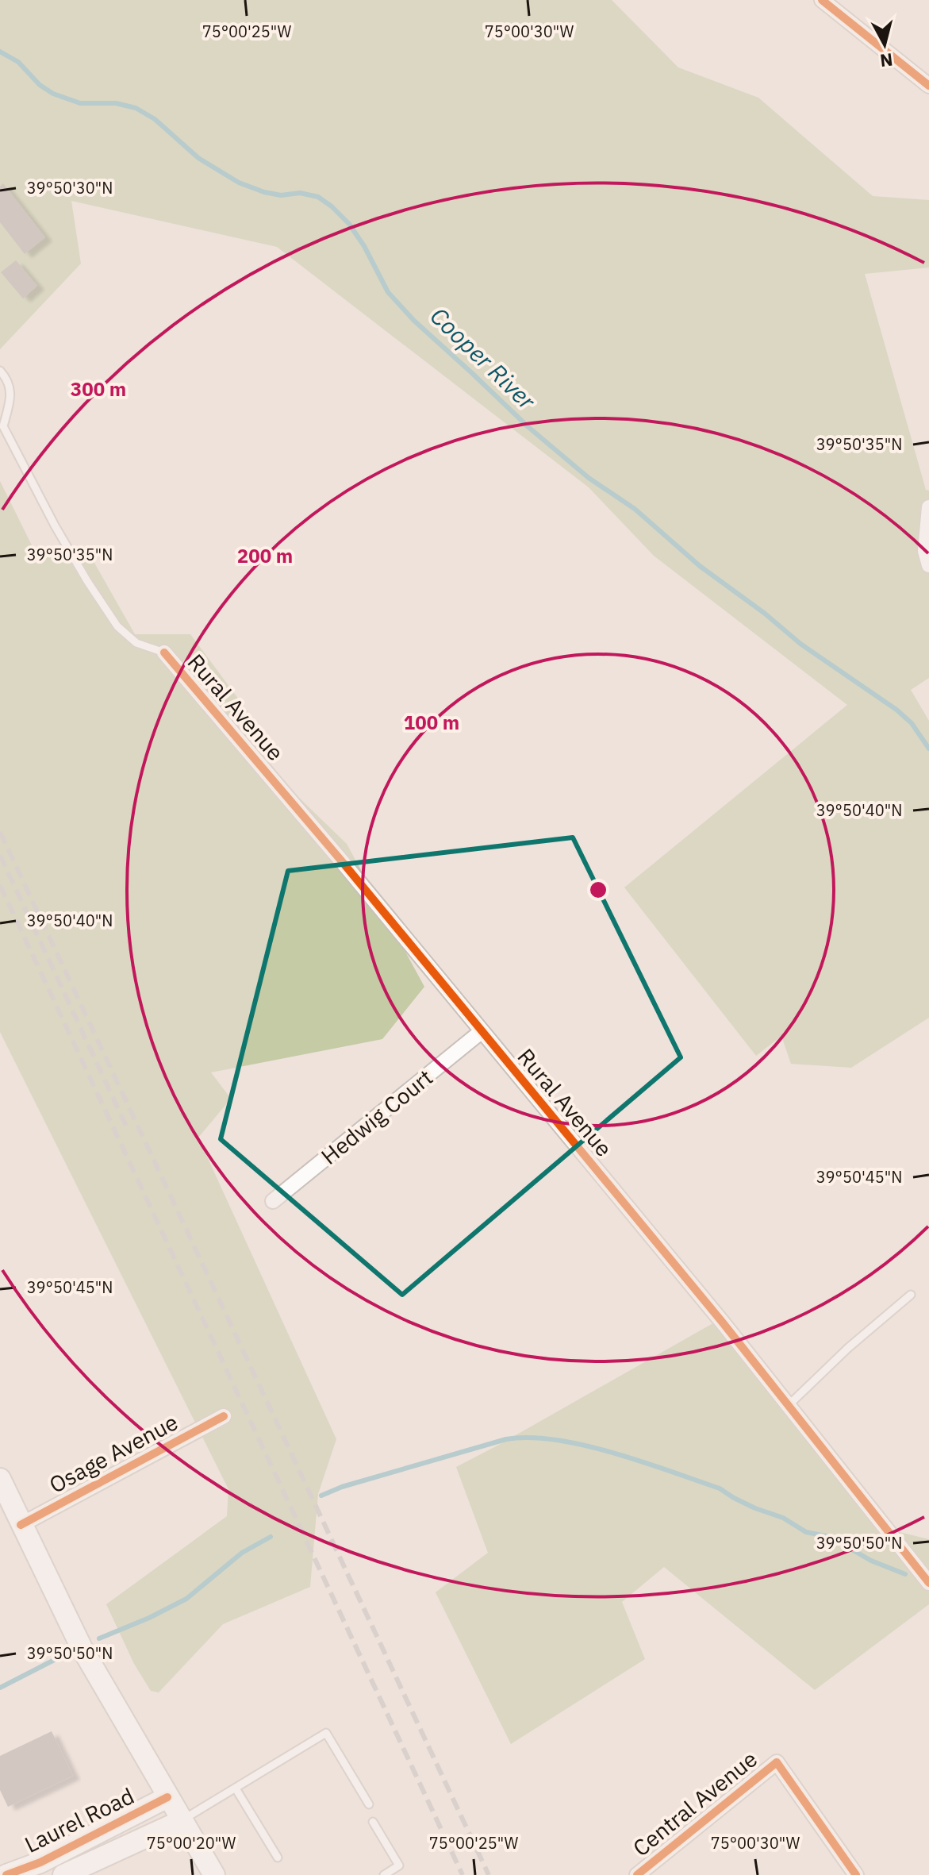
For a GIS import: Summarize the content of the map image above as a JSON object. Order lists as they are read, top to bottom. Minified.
{"streets":{"main road":["Laurel Road"],"street":["Rural Avenue","Hedwig Court","Osage Avenue","Central Avenue"]},"crossings":[["Rural Avenue","Hedwig Court"]],"water":["Cooper River"],"north":"bottom","coordinates":["75°00'25\"W","75°00'30\"W","39°50'30\"N","39°50'35\"N","39°50'40\"N","39°50'45\"N","39°50'50\"N","75°00'20\"W"],"rings":["300 m","200 m","100 m"]}
